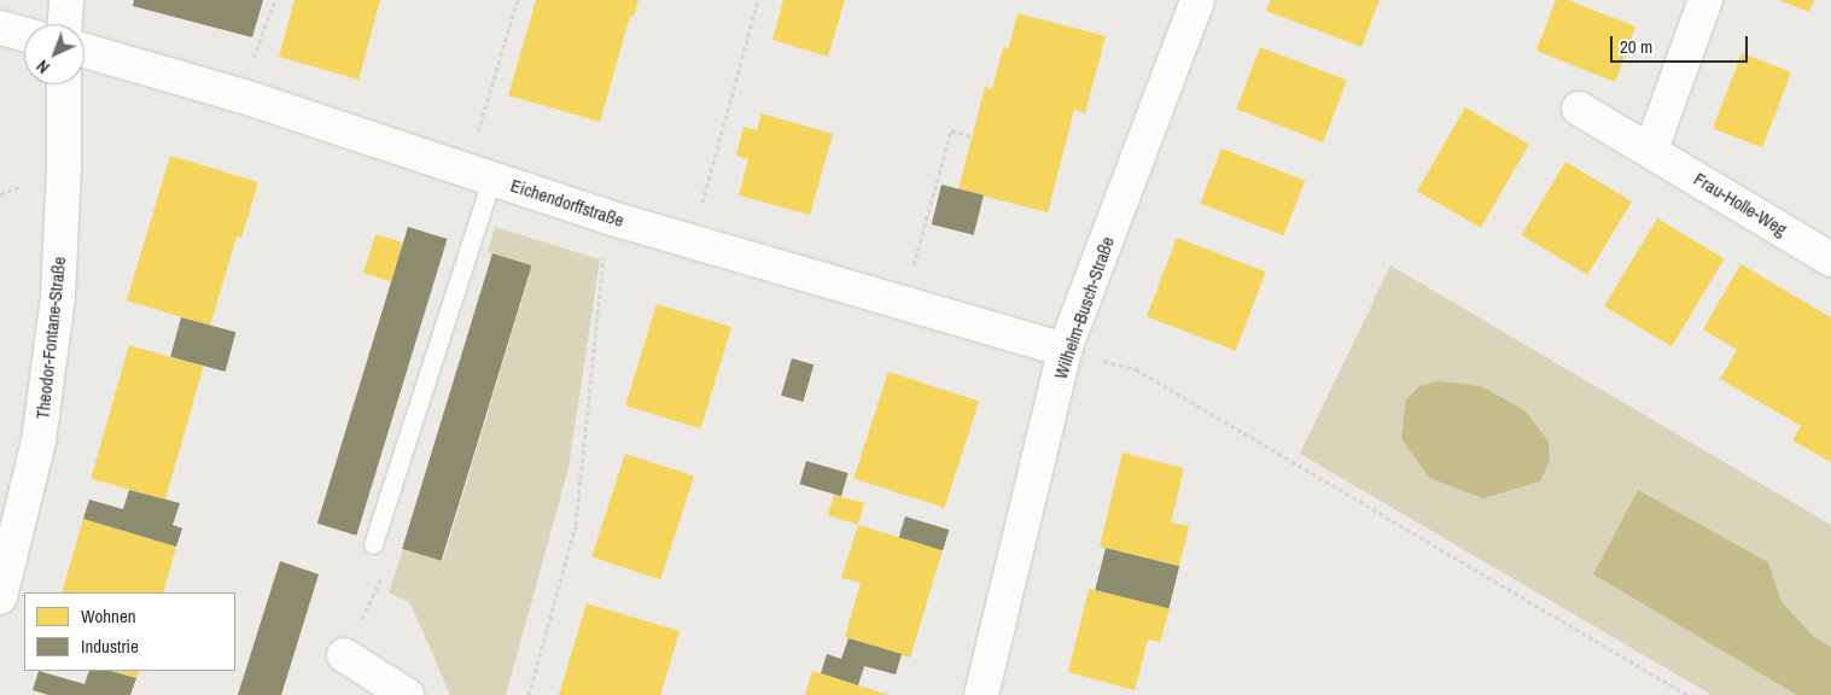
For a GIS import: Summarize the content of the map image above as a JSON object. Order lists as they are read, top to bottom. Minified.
{"streets":{"street":["Eichendorffstraße","Frau-Holle-Weg","Wilhelm-Busch-Straße","Theodor-Fontane-Straße"]},"crossings":[["Eichendorffstraße","Wilhelm-Busch-Straße"]],"legend":["Wohnen","Industrie"],"scale_bar":"20 m","north":"bottom left"}
